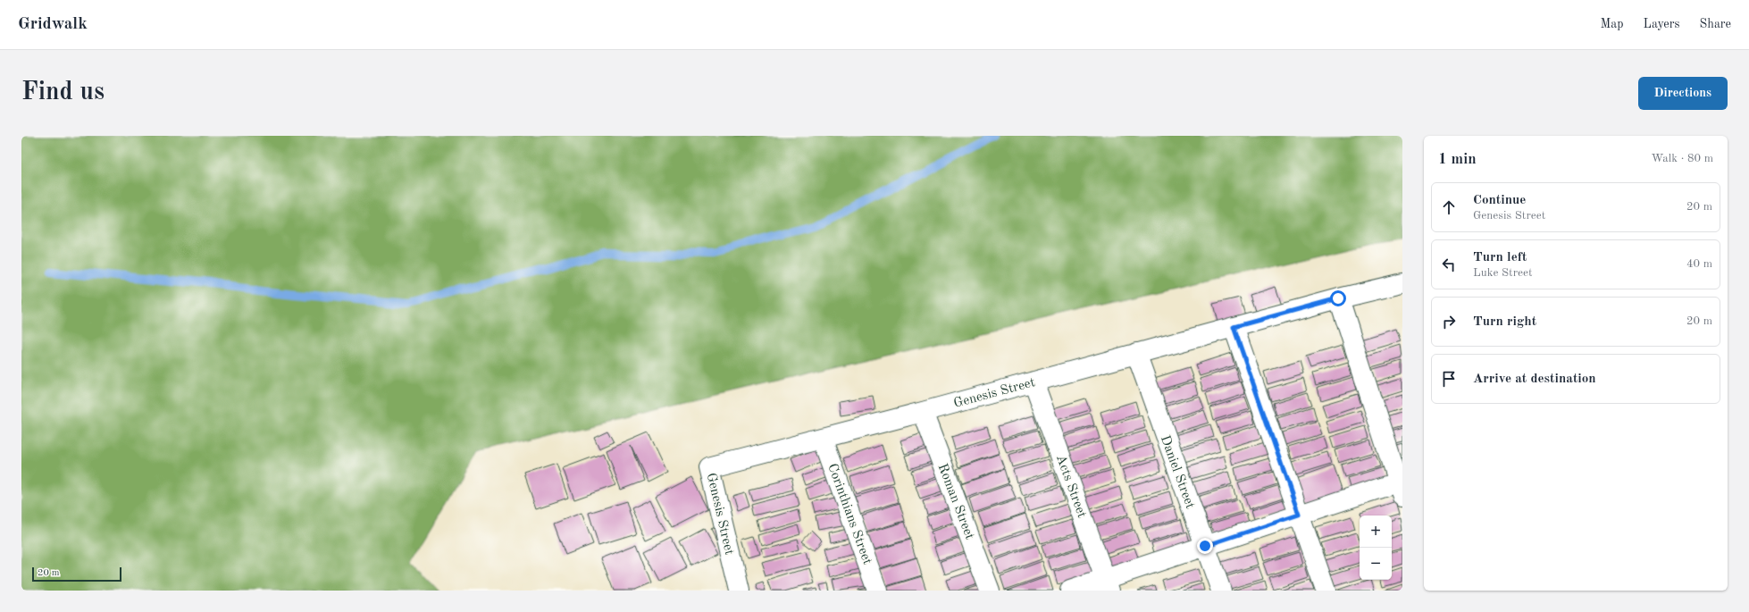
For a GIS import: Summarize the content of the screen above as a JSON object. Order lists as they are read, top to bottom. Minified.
{"streets":{"street":["Genesis Street","Daniel Street","Acts Street","Roman Street","Corinthians Street"]},"crossings":[["Genesis Street","Daniel Street"],["Genesis Street","Acts Street"],["Genesis Street","Roman Street"],["Genesis Street","Corinthians Street"]],"scale_bar":"20 m","page":{"header":"Gridwalk","nav":["Map","Layers","Share"],"buttons":"Directions","title":"Find us","heading":["1 min","Walk · 80 m"],"list":[["Continue","Genesis Street","20 m"],["Turn left","Luke Street","40 m"],["Turn right","20 m"],"Arrive at destination"],"map_buttons":["+","−"],"scale":"20 m"}}
